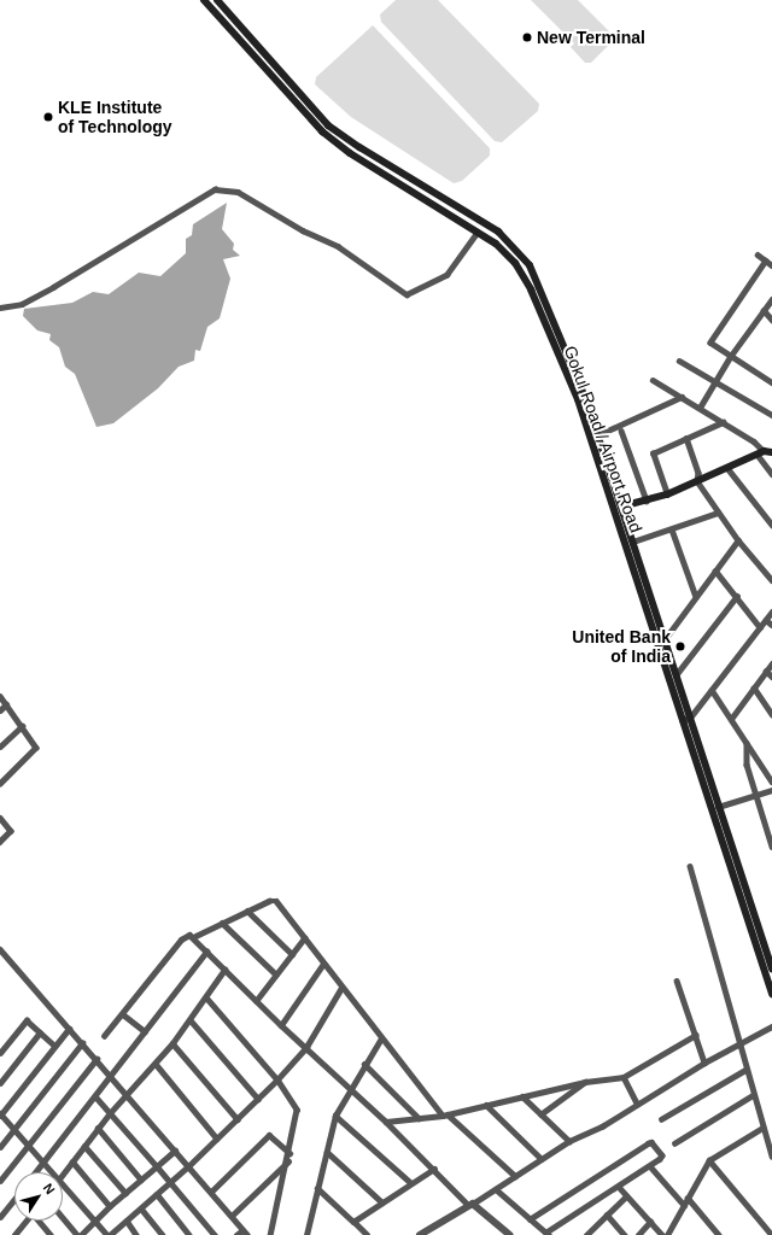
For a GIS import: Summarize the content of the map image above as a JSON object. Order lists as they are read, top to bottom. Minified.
{"streets":{"main road":["Gokul Road / Airport Road"]},"places":["New Terminal","KLE Institute of Technology","United Bank of India"],"north":"top right"}
